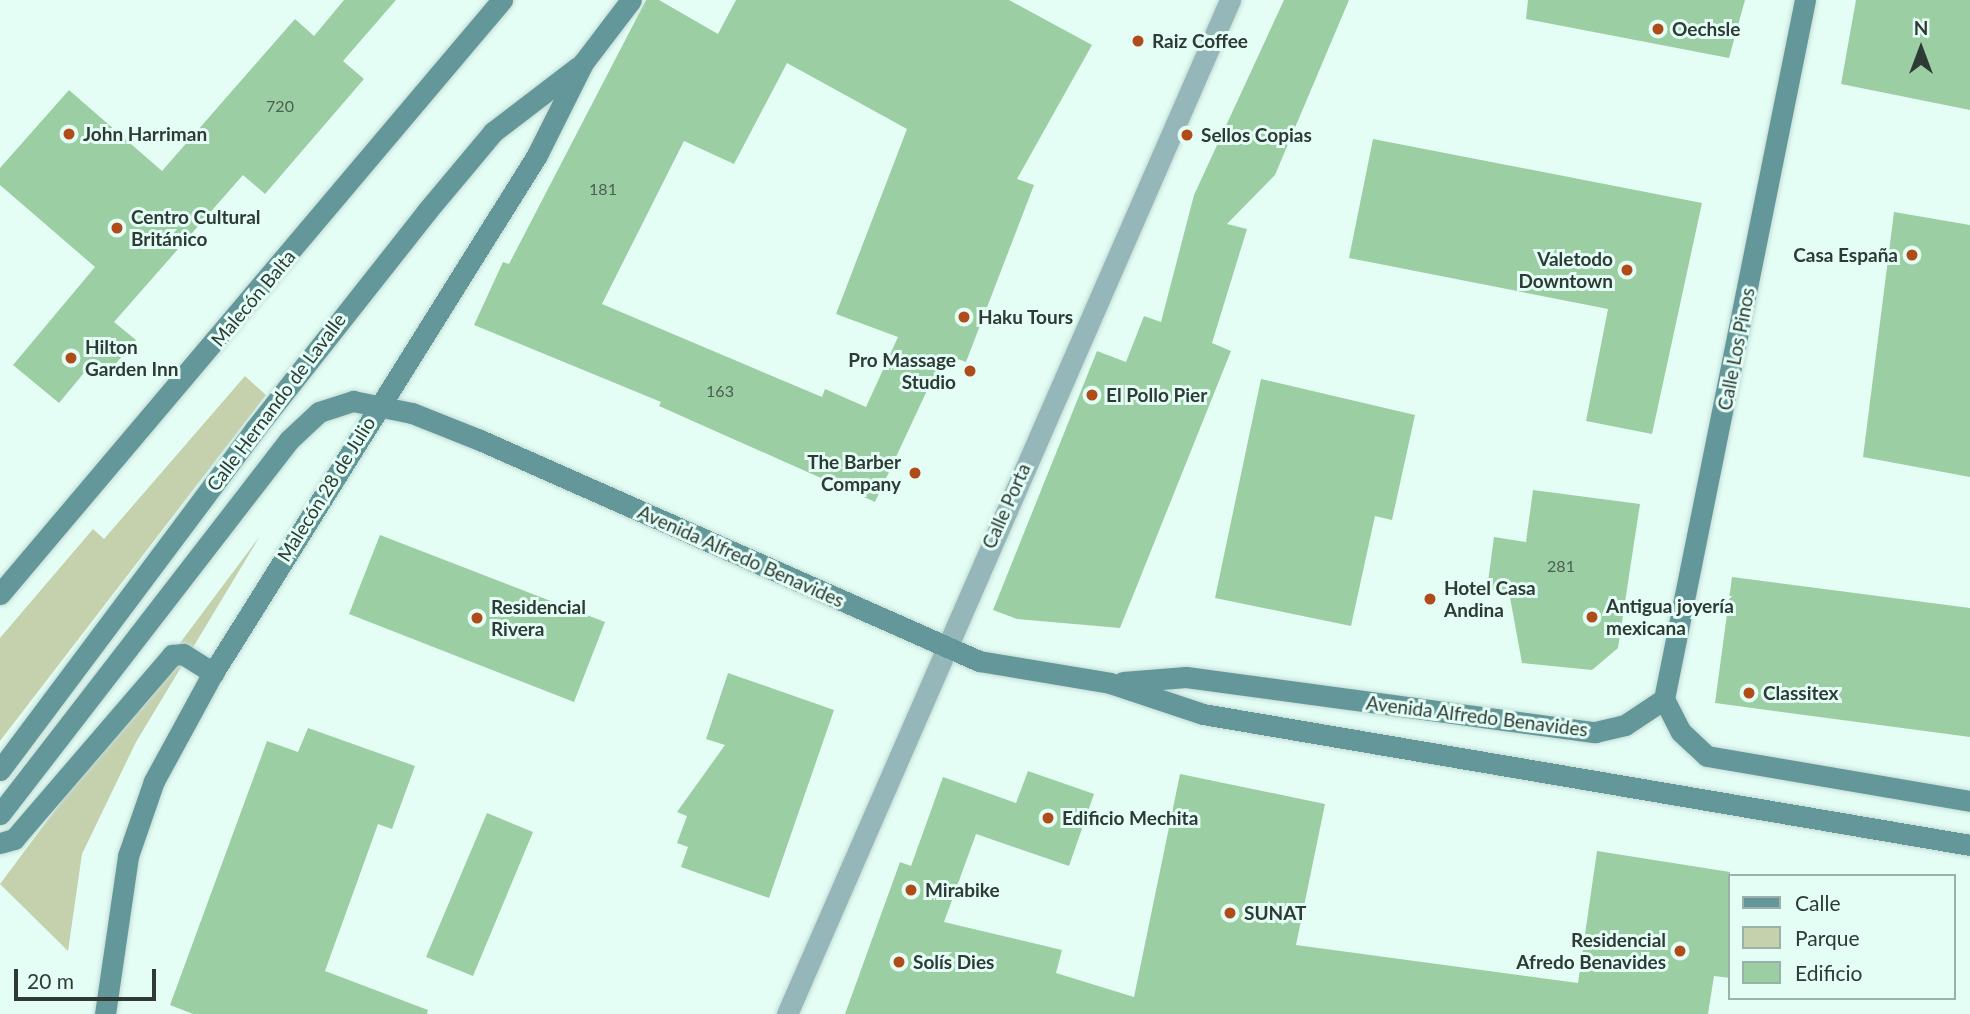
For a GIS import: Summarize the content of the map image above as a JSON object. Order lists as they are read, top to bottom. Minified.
{"streets":{"main road":["Malecón Balta","Calle Los Pinos","Calle Hernando de Lavalle","Malecón 28 de Julio","Avenida Alfredo Benavides"],"street":["Calle Porta"]},"crossings":[["Calle Los Pinos","Avenida Alfredo Benavides"],["Calle Hernando de Lavalle","Malecón 28 de Julio"],["Calle Hernando de Lavalle","Avenida Alfredo Benavides"],["Malecón 28 de Julio","Avenida Alfredo Benavides"],["Calle Porta","Avenida Alfredo Benavides"]],"places":["Oechsle","Raiz Coffee","John Harriman","Sellos Copias","Centro Cultural Británico","Casa España","Valetodo Downtown","Haku Tours","Hilton Garden Inn","Pro Massage Studio","El Pollo Pier","The Barber Company","Hotel Casa Andina","Antigua joyería mexicana","Residencial Rivera","Classitex","Edificio Mechita","Mirabike","SUNAT","Residencial Afredo Benavides","Solís Dies"],"house_numbers":["720","181","163","281"],"legend":["Calle","Parque","Edificio"],"scale_bar":"20 m","north":"top"}
